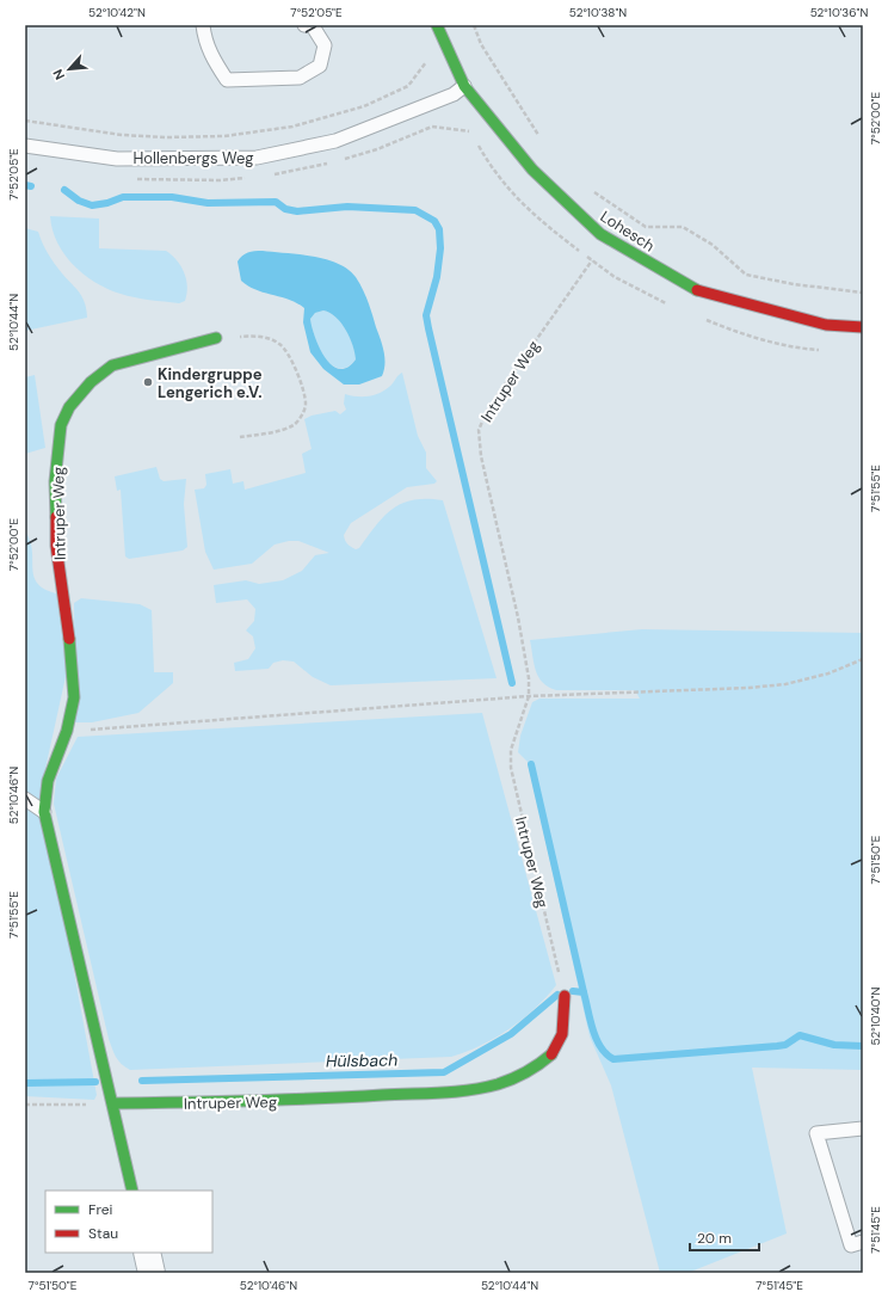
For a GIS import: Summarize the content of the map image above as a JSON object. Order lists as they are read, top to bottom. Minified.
{"streets":{"street":["Lohesch","Intruper Weg"],"lane":["Hollenbergs Weg"]},"crossings":[["Hollenbergs Weg","Lohesch"]],"water":["Hülsbach"],"places":["Kindergruppe Lengerich e.V."],"legend":["Frei","Stau"],"scale_bar":"20 m","north":"bottom left","coordinates":["52°10'42\"N","7°52'05\"E","52°10'38\"N","52°10'36\"N","7°52'00\"E","52°10'44\"N","7°51'55\"E","52°10'46\"N","7°51'50\"E","52°10'40\"N","7°51'45\"E"]}
